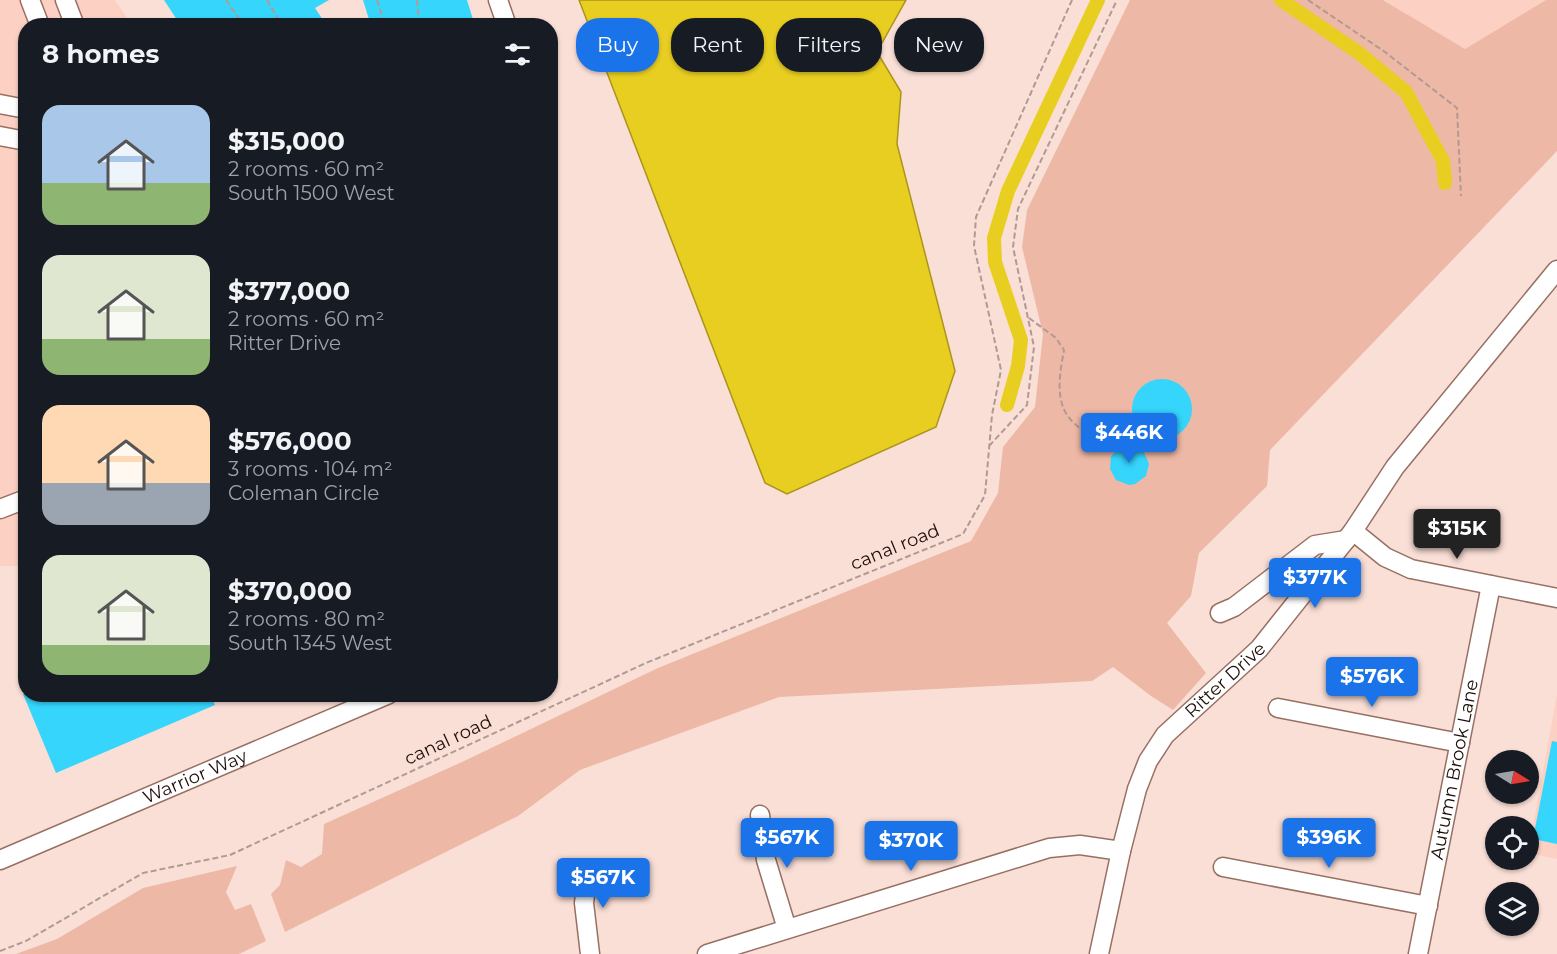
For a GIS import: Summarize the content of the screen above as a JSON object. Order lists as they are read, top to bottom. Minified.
{"streets":{"street":["Ritter Drive","Autumn Brook Lane","Warrior Way"],"path":["canal road"]},"north":"right","page":{"chip":["Buy","Rent","Filters","New"],"heading":"8 homes","list":[{"name":"$315,000","note":"2 rooms · 60 m² · South 1500 West"},{"name":"$377,000","note":"2 rooms · 60 m² · Ritter Drive"},{"name":"$576,000","note":"3 rooms · 104 m² · Coleman Circle"},{"name":"$370,000","note":"2 rooms · 80 m² · South 1345 West"}],"price":["$446K","$315K","$377K","$576K","$567K","$396K","$370K","$567K"]}}
